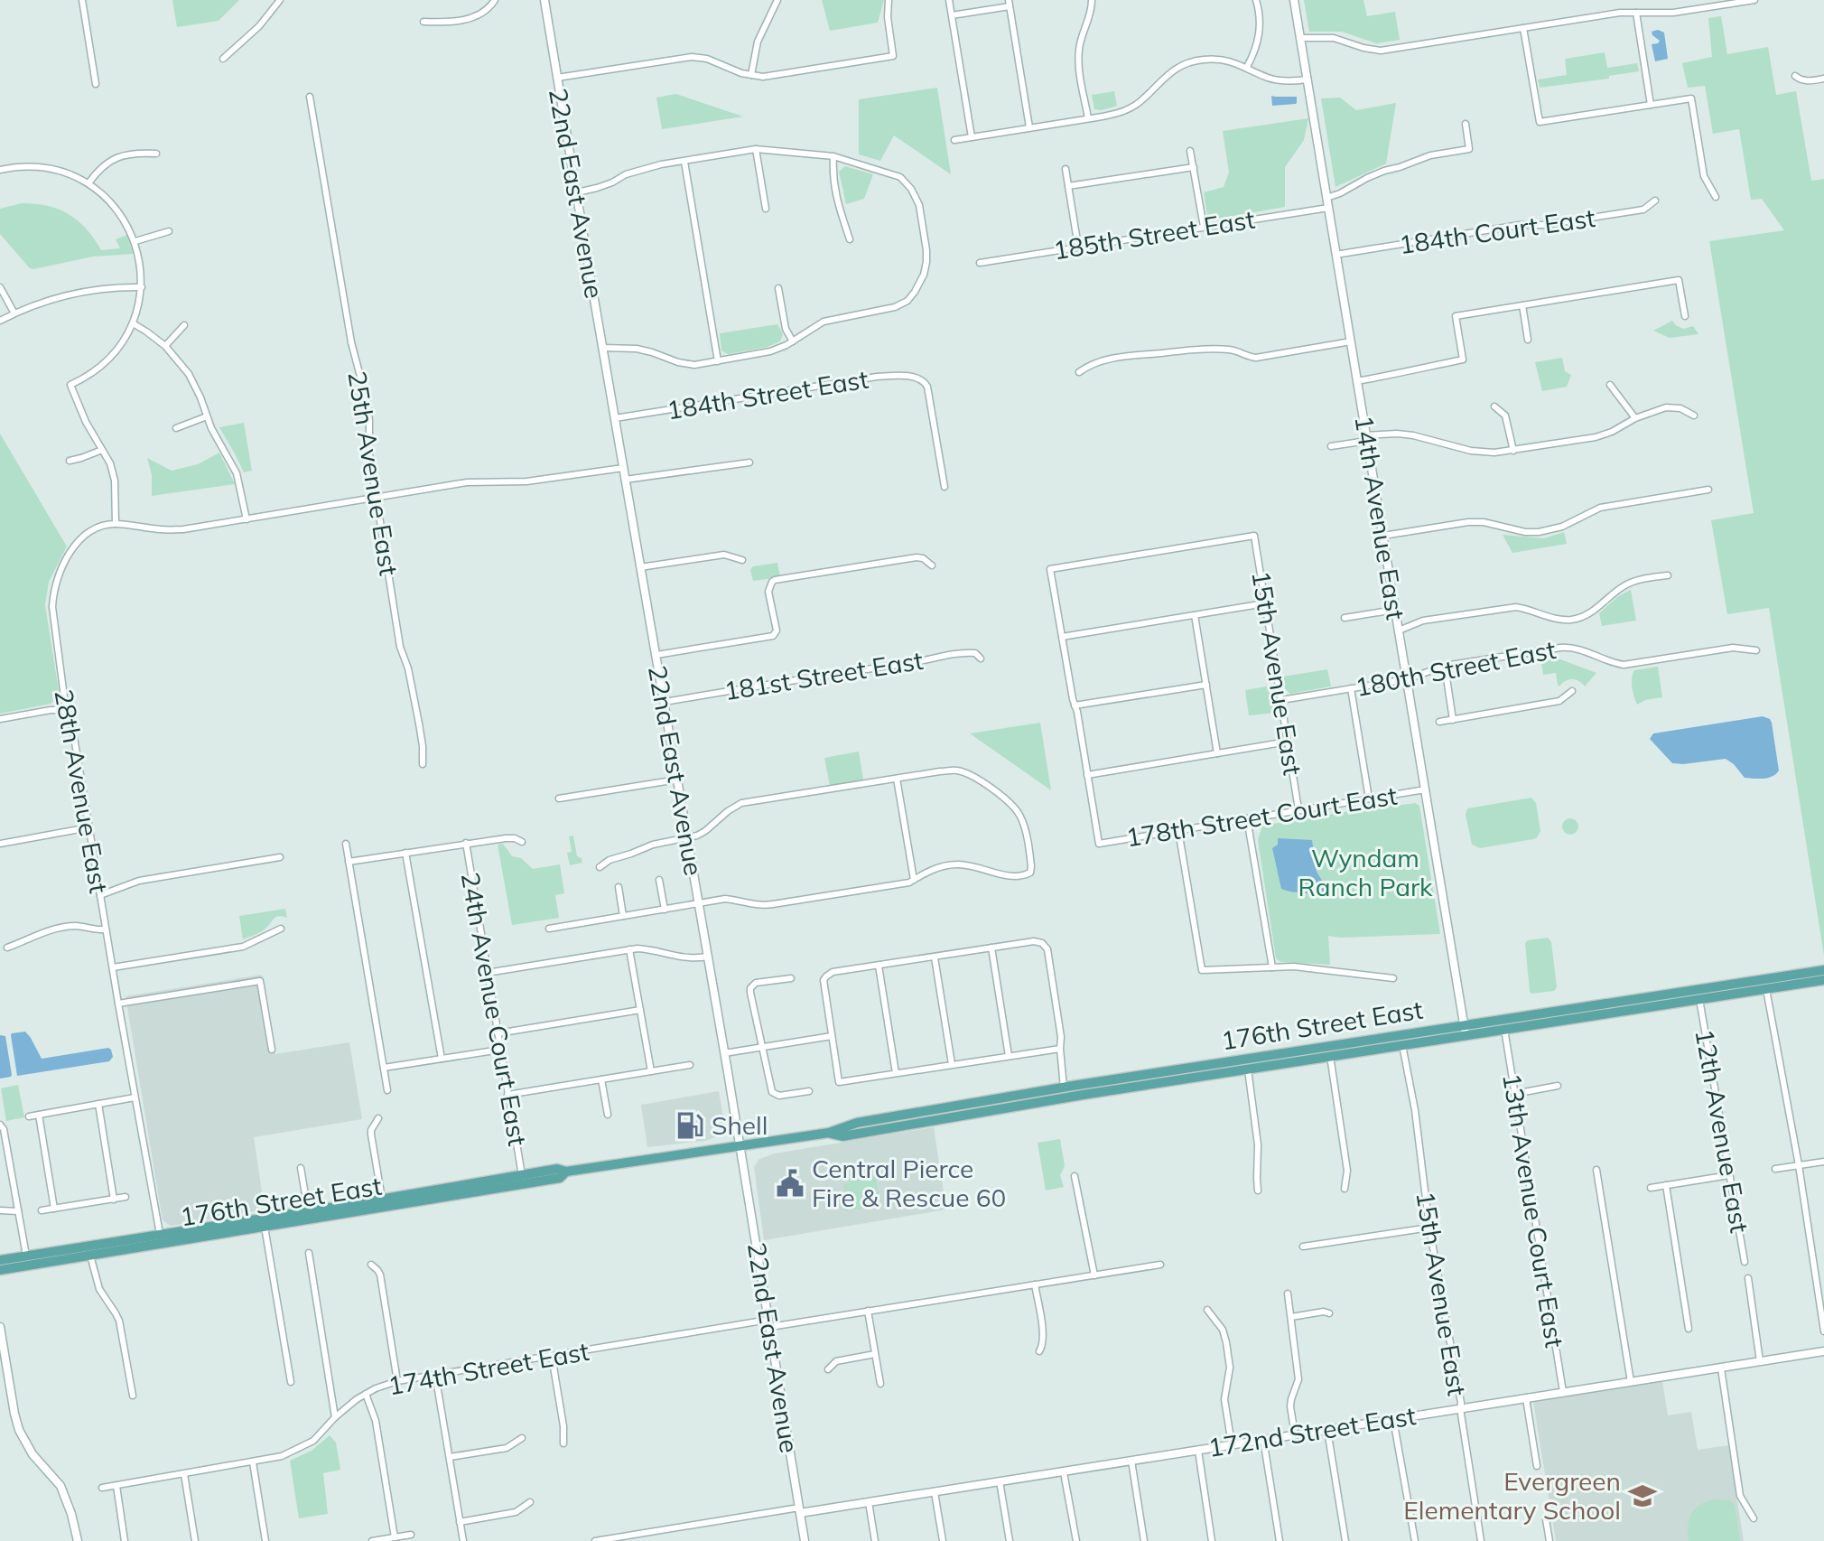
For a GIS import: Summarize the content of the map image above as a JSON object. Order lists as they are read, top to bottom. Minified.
{"streets":{"main road":["176th Street East"],"street":["22nd East Avenue","184th Court East","185th Street East","184th Street East","25th Avenue East","14th Avenue East","180th Street East","15th Avenue East","181st Street East","28th Avenue East","178th Street Court East","24th Avenue Court East","12th Avenue East","13th Avenue Court East","174th Street East","172nd Street East"]},"crossings":[["22nd East Avenue","184th Street East"],["22nd East Avenue","181st Street East"],["22nd East Avenue","176th Street East"],["22nd East Avenue","174th Street East"],["22nd East Avenue","172nd Street East"],["184th Court East","14th Avenue East"],["185th Street East","14th Avenue East"],["14th Avenue East","180th Street East"],["14th Avenue East","178th Street Court East"],["14th Avenue East","176th Street East"],["180th Street East","15th Avenue East"],["15th Avenue East","178th Street Court East"],["15th Avenue East","176th Street East"],["15th Avenue East","172nd Street East"],["28th Avenue East","176th Street East"],["24th Avenue Court East","176th Street East"],["176th Street East","12th Avenue East"],["176th Street East","13th Avenue Court East"],["13th Avenue Court East","172nd Street East"]],"parks":["Wyndam Ranch Park"],"places":{"fuel station":["Shell"],"public building":["Central Pierce Fire & Rescue 60"],"school or university":["Evergreen Elementary School"]}}
